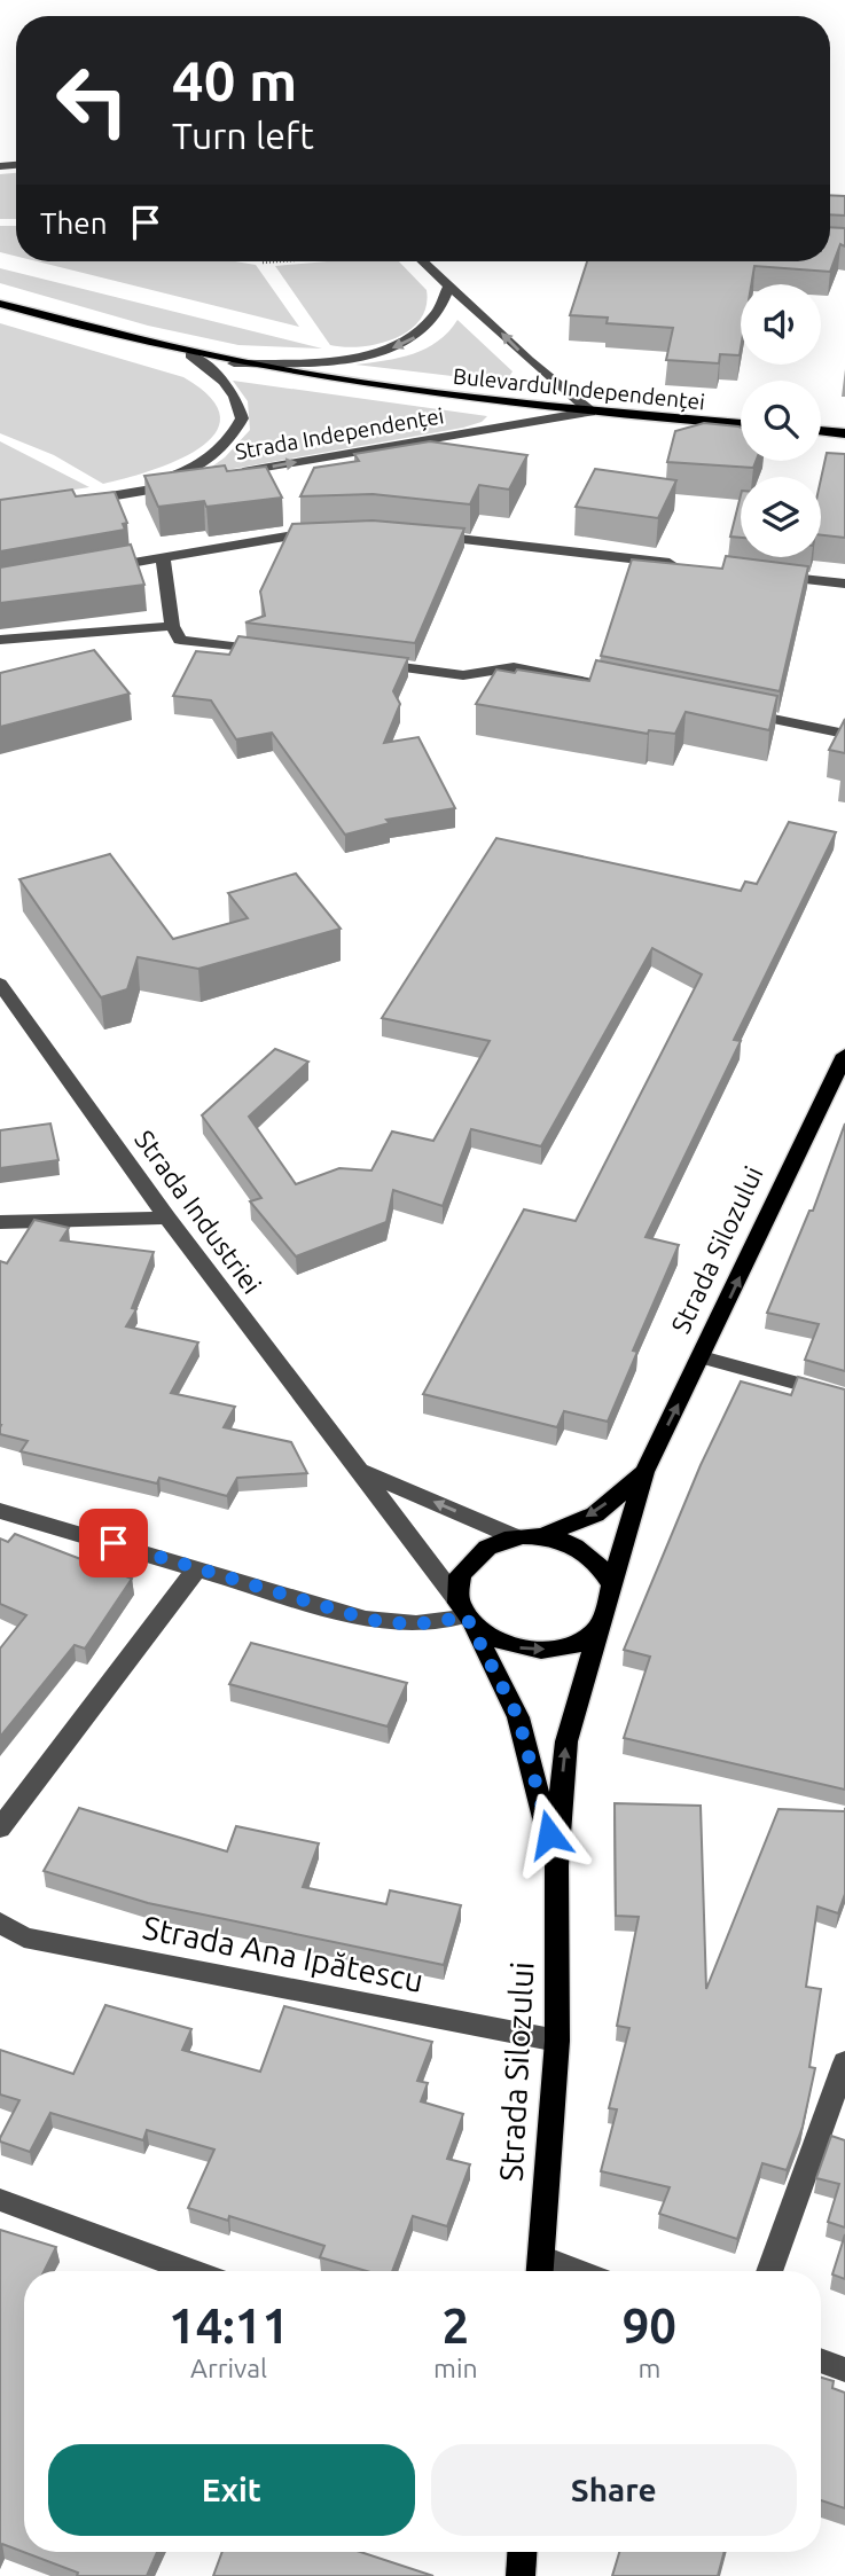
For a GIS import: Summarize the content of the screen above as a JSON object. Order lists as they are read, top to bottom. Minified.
{"streets":{"main road":["Bulevardul Independenței","Strada Silozului"],"street":["Strada Independenței","Strada Industriei","Strada Ana Ipătescu"]},"crossings":[["Bulevardul Independenței","Strada Independenței"],["Strada Industriei","Strada Silozului"],["Strada Silozului","Strada Ana Ipătescu"]],"page":{"turn":["40 m","Turn left"],"then":"Then","eta":["14:11","Arrival","2","min","90","m"],"buttons":["Exit","Share"]}}
